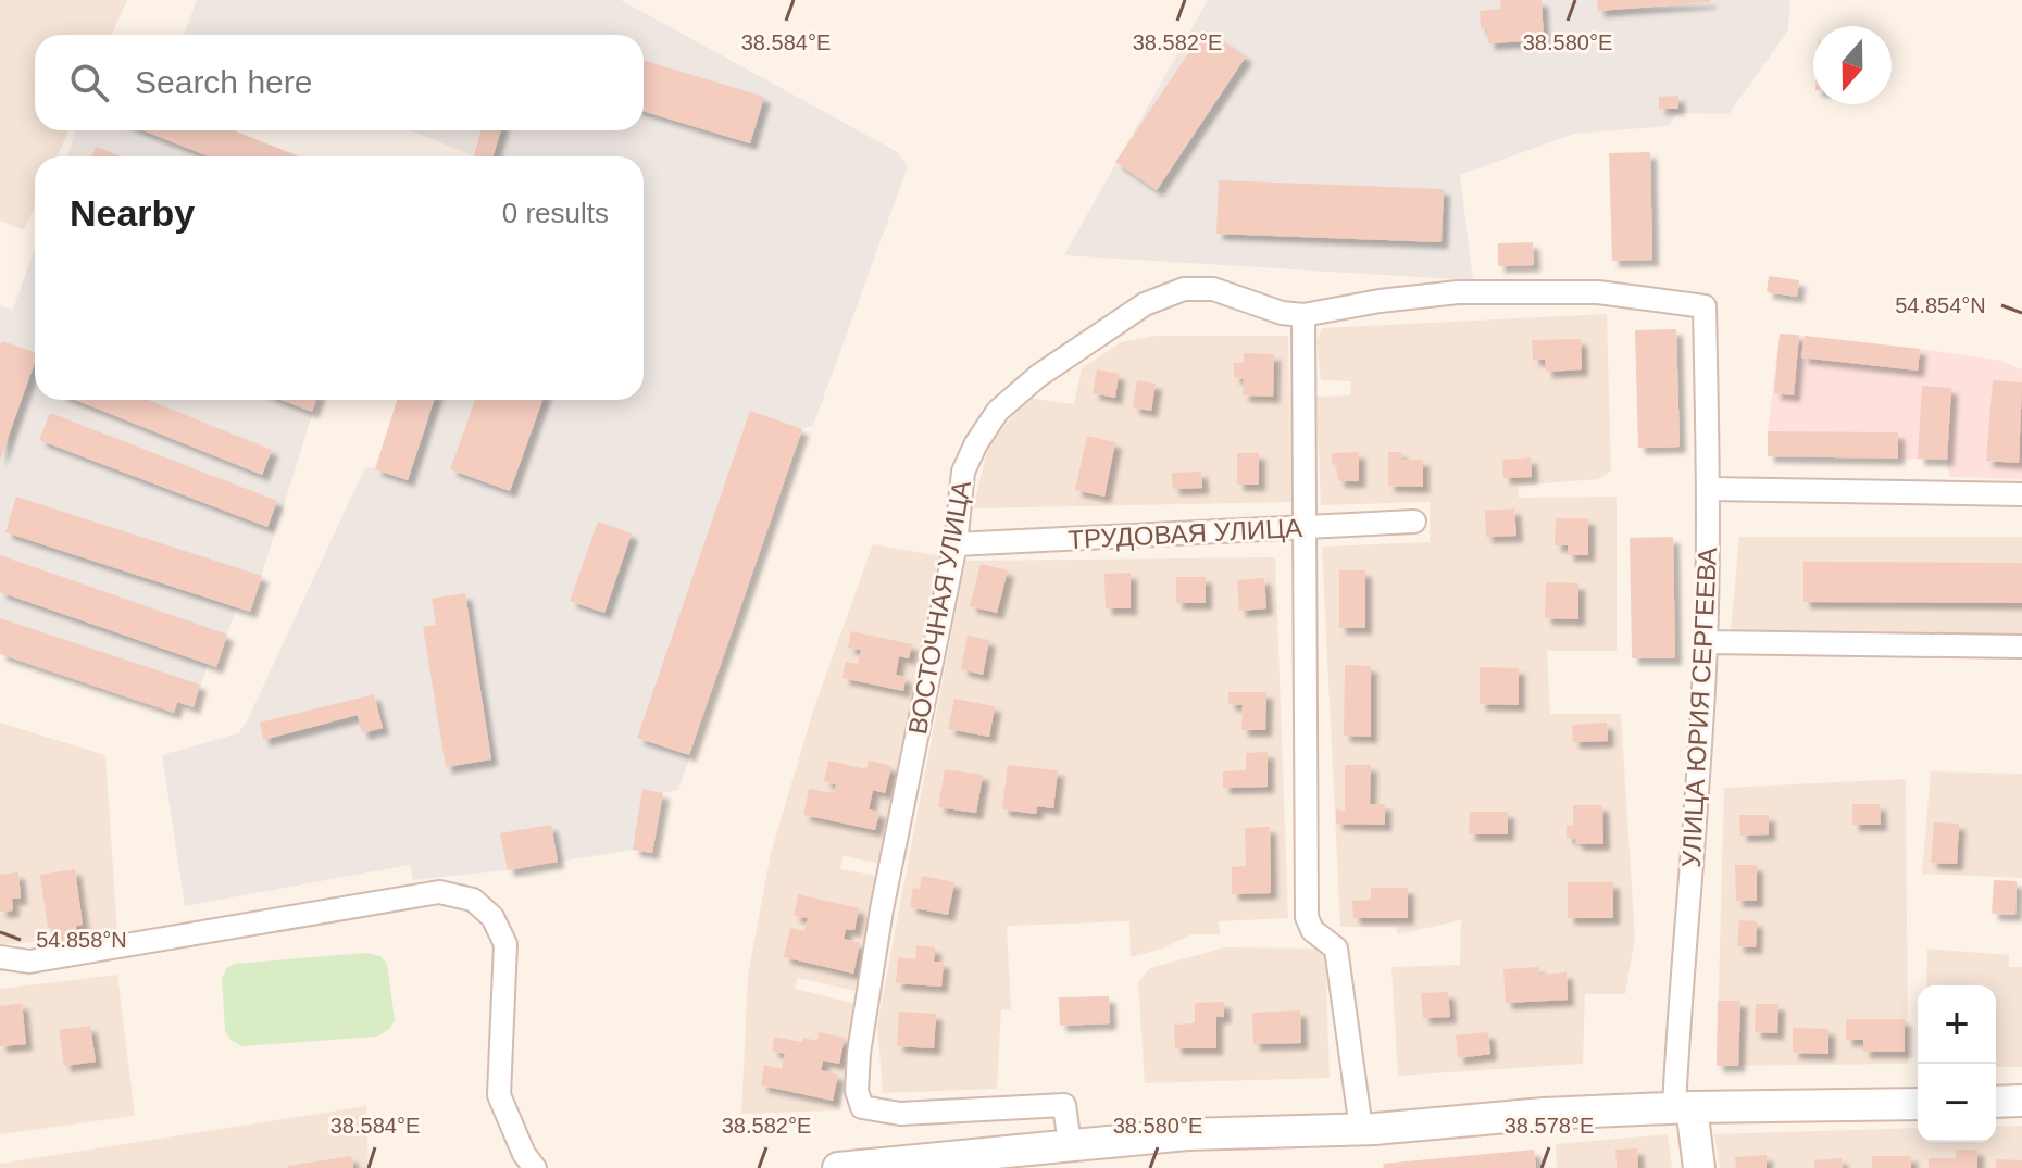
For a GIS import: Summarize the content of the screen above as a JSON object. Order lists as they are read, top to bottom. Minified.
{"streets":{"street":["ТРУДОВАЯ УЛИЦА","ВОСТОЧНАЯ УЛИЦА","УЛИЦА ЮРИЯ СЕРГЕЕВА"]},"crossings":[["ТРУДОВАЯ УЛИЦА","ВОСТОЧНАЯ УЛИЦА"],["ВОСТОЧНАЯ УЛИЦА","УЛИЦА ЮРИЯ СЕРГЕЕВА"]],"north":"bottom","page":{"search":"Search here","heading":["Nearby","0 results"],"map_buttons":["+","−"]},"coordinates":["38.584°E","38.582°E","38.580°E","54.854°N","54.858°N","38.578°E"]}
